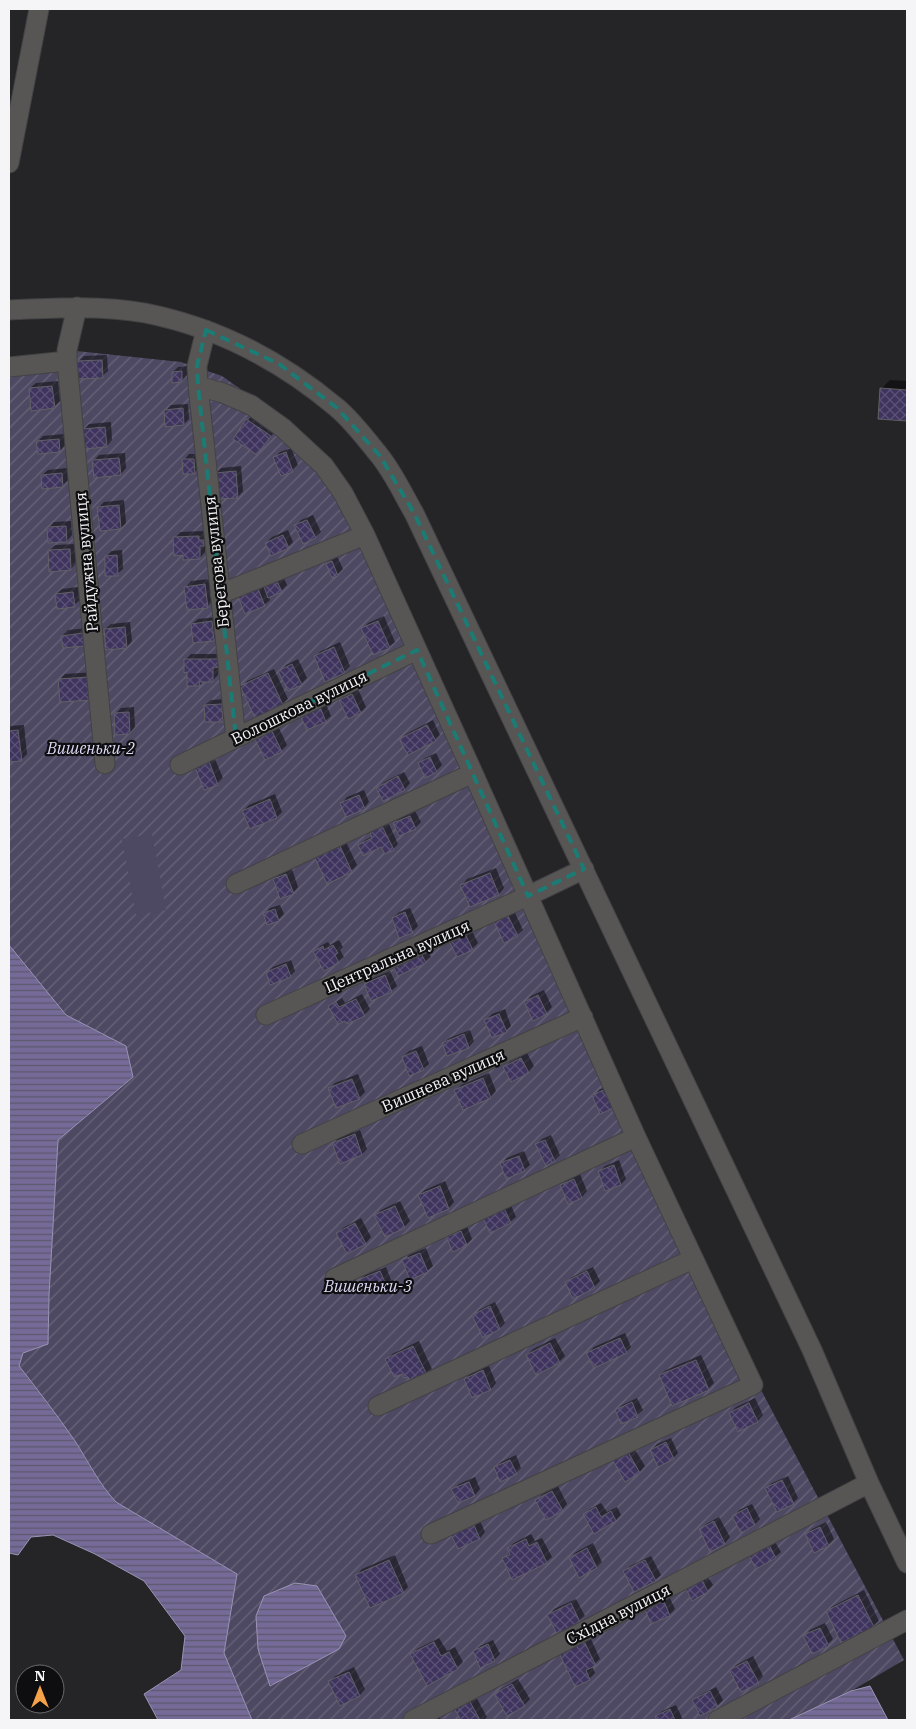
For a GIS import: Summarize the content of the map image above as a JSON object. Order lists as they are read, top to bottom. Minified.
{"streets":{"street":["Райдужна вулиця","Берегова вулиця","Волошкова вулиця","Центральна вулиця","Вишнева вулиця","Східна вулиця"]},"crossings":[["Берегова вулиця","Волошкова вулиця"]],"parks":["Вишеньки-2","Вишеньки-3"],"north":"top"}
